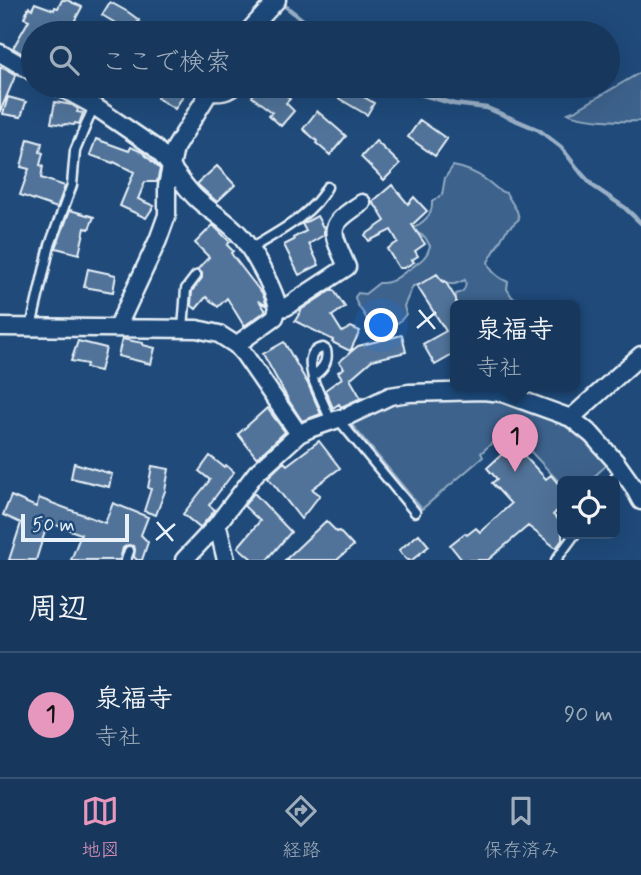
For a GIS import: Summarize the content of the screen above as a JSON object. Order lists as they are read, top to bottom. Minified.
{"scale_bar":"50 m","page":{"search":"ここで検索","popup":["泉福寺","寺社"],"pins":"1","scale":"50 m","heading":"周辺","list":[{"mark":"1","name":"泉福寺","note":"寺社","value":"90 m"}],"nav":["地図","経路","保存済み"]}}
